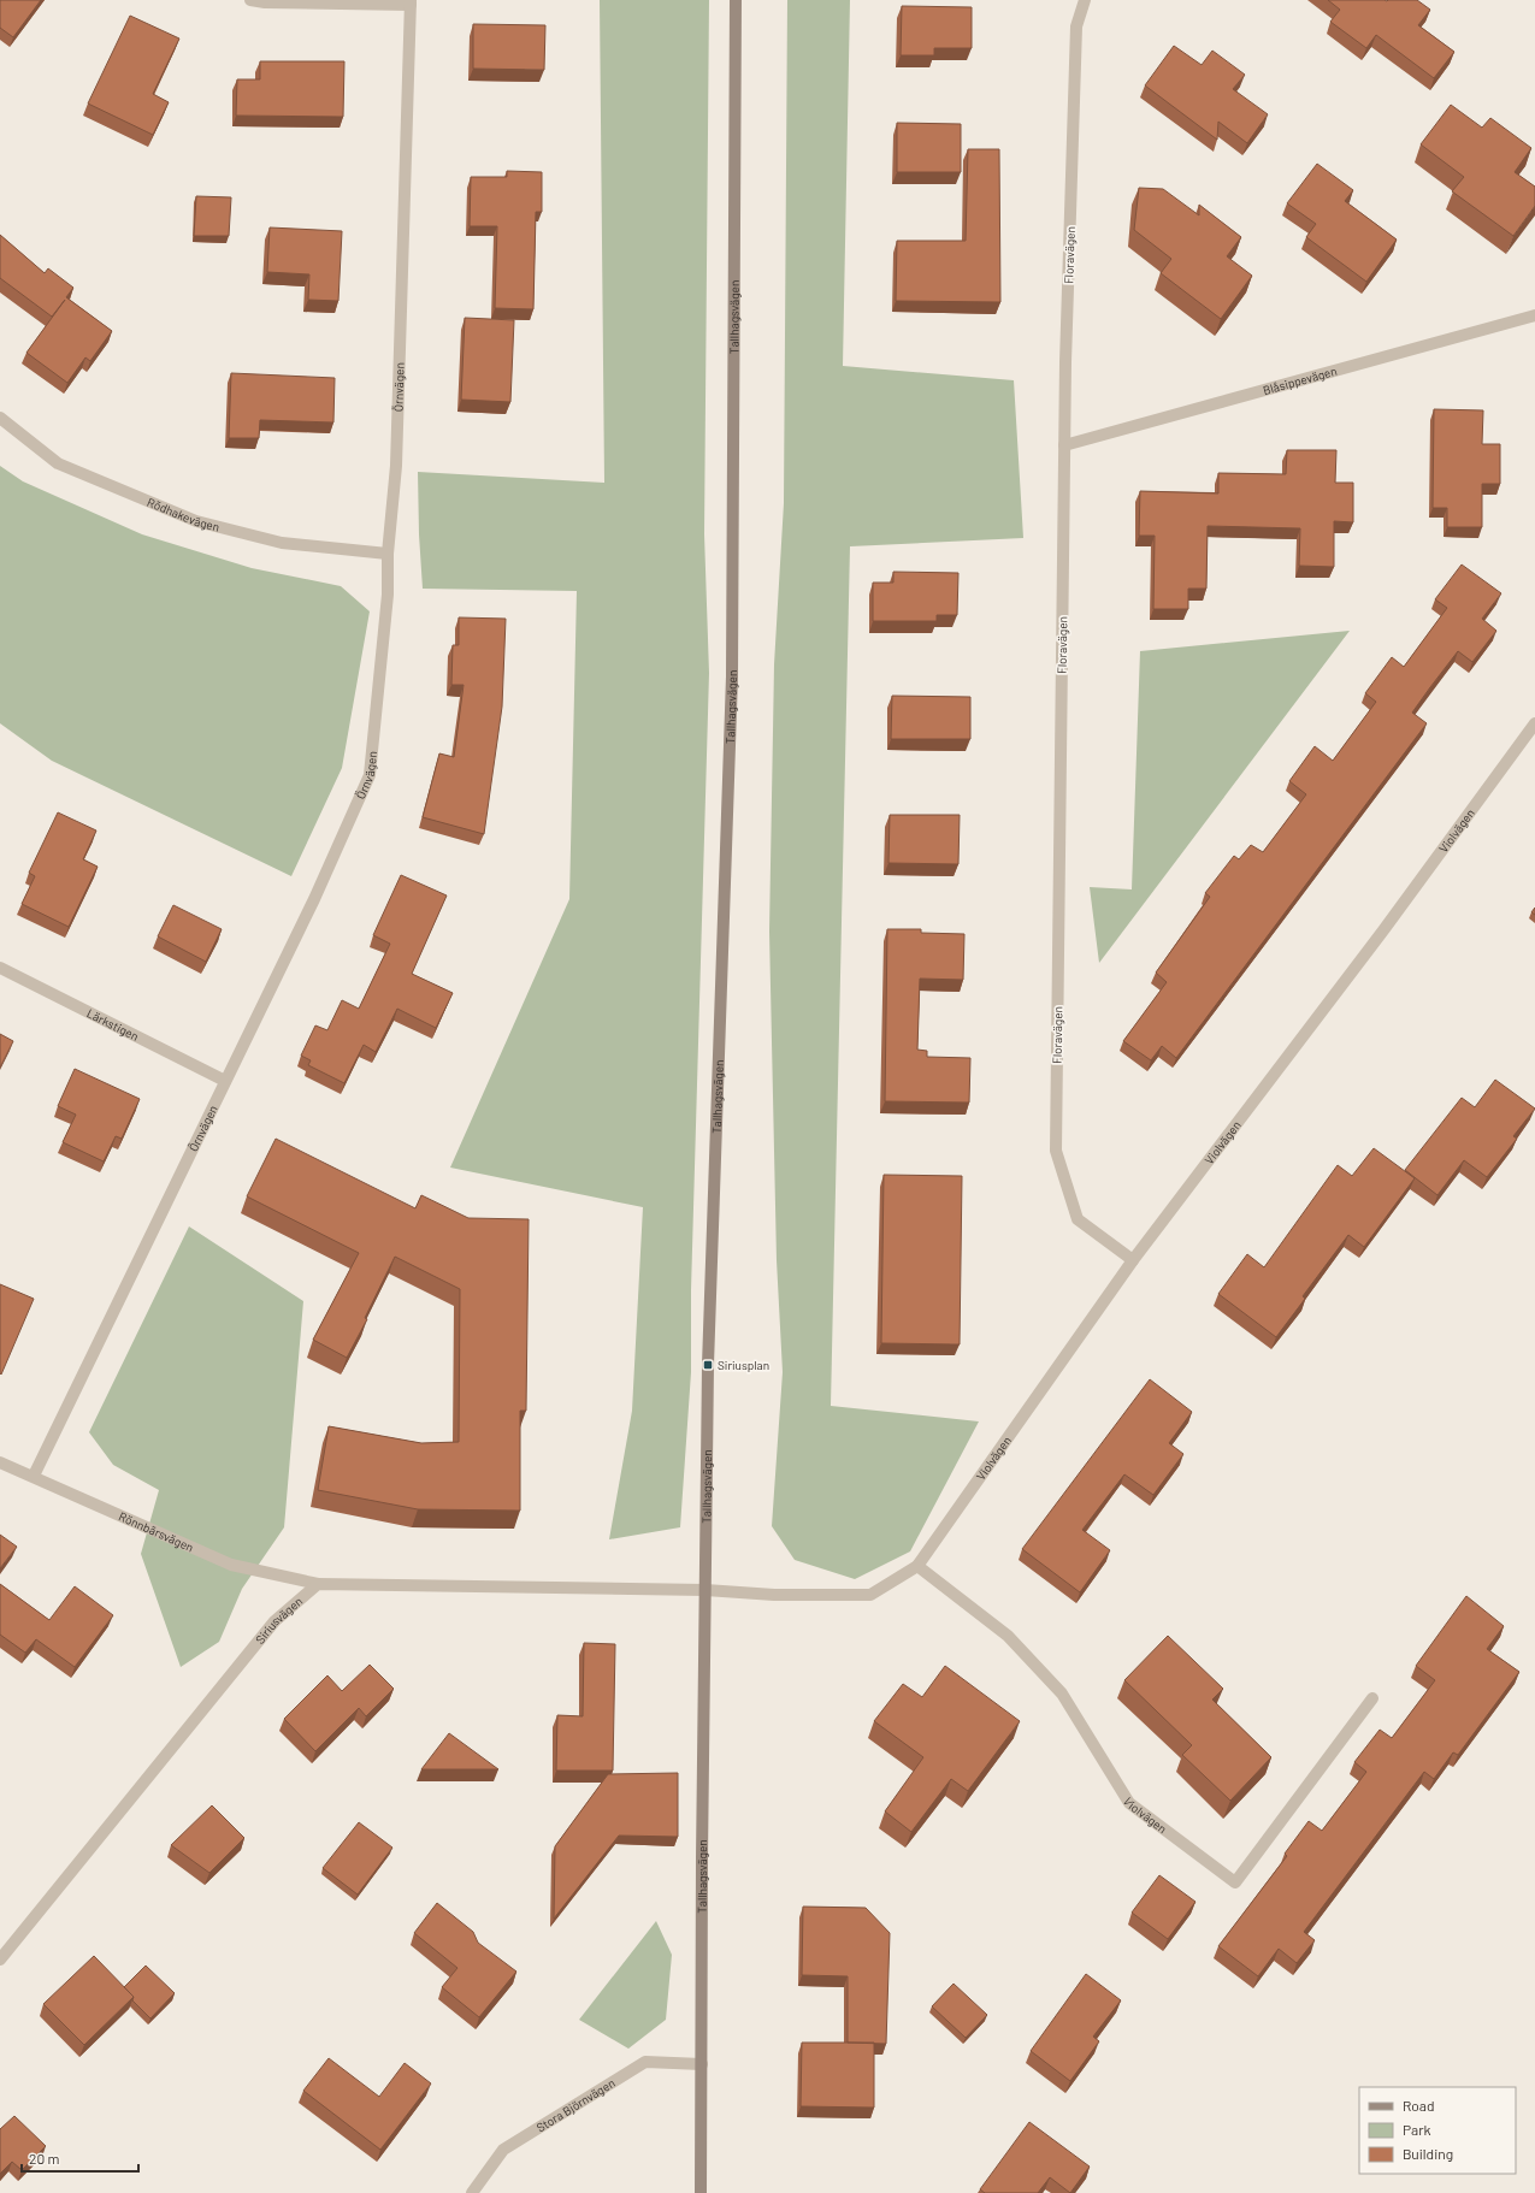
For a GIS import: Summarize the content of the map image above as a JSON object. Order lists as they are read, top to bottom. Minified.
{"streets":{"main road":["Tallhagsvägen"],"street":["Floravägen","Blåsippevägen","Örnvägen","Rödhakevägen","Violvägen","Lärkstigen","Rönnbärsvägen","Siriusvägen","Stora Björnvägen"]},"crossings":[["Floravägen","Blåsippevägen"],["Floravägen","Violvägen"],["Tallhagsvägen","Violvägen"],["Tallhagsvägen","Stora Björnvägen"],["Örnvägen","Rödhakevägen"],["Örnvägen","Lärkstigen"],["Örnvägen","Rönnbärsvägen"],["Rönnbärsvägen","Siriusvägen"]],"places":{"transit":["Siriusplan"]},"legend":["Road","Park","Building"],"scale_bar":"20 m"}
